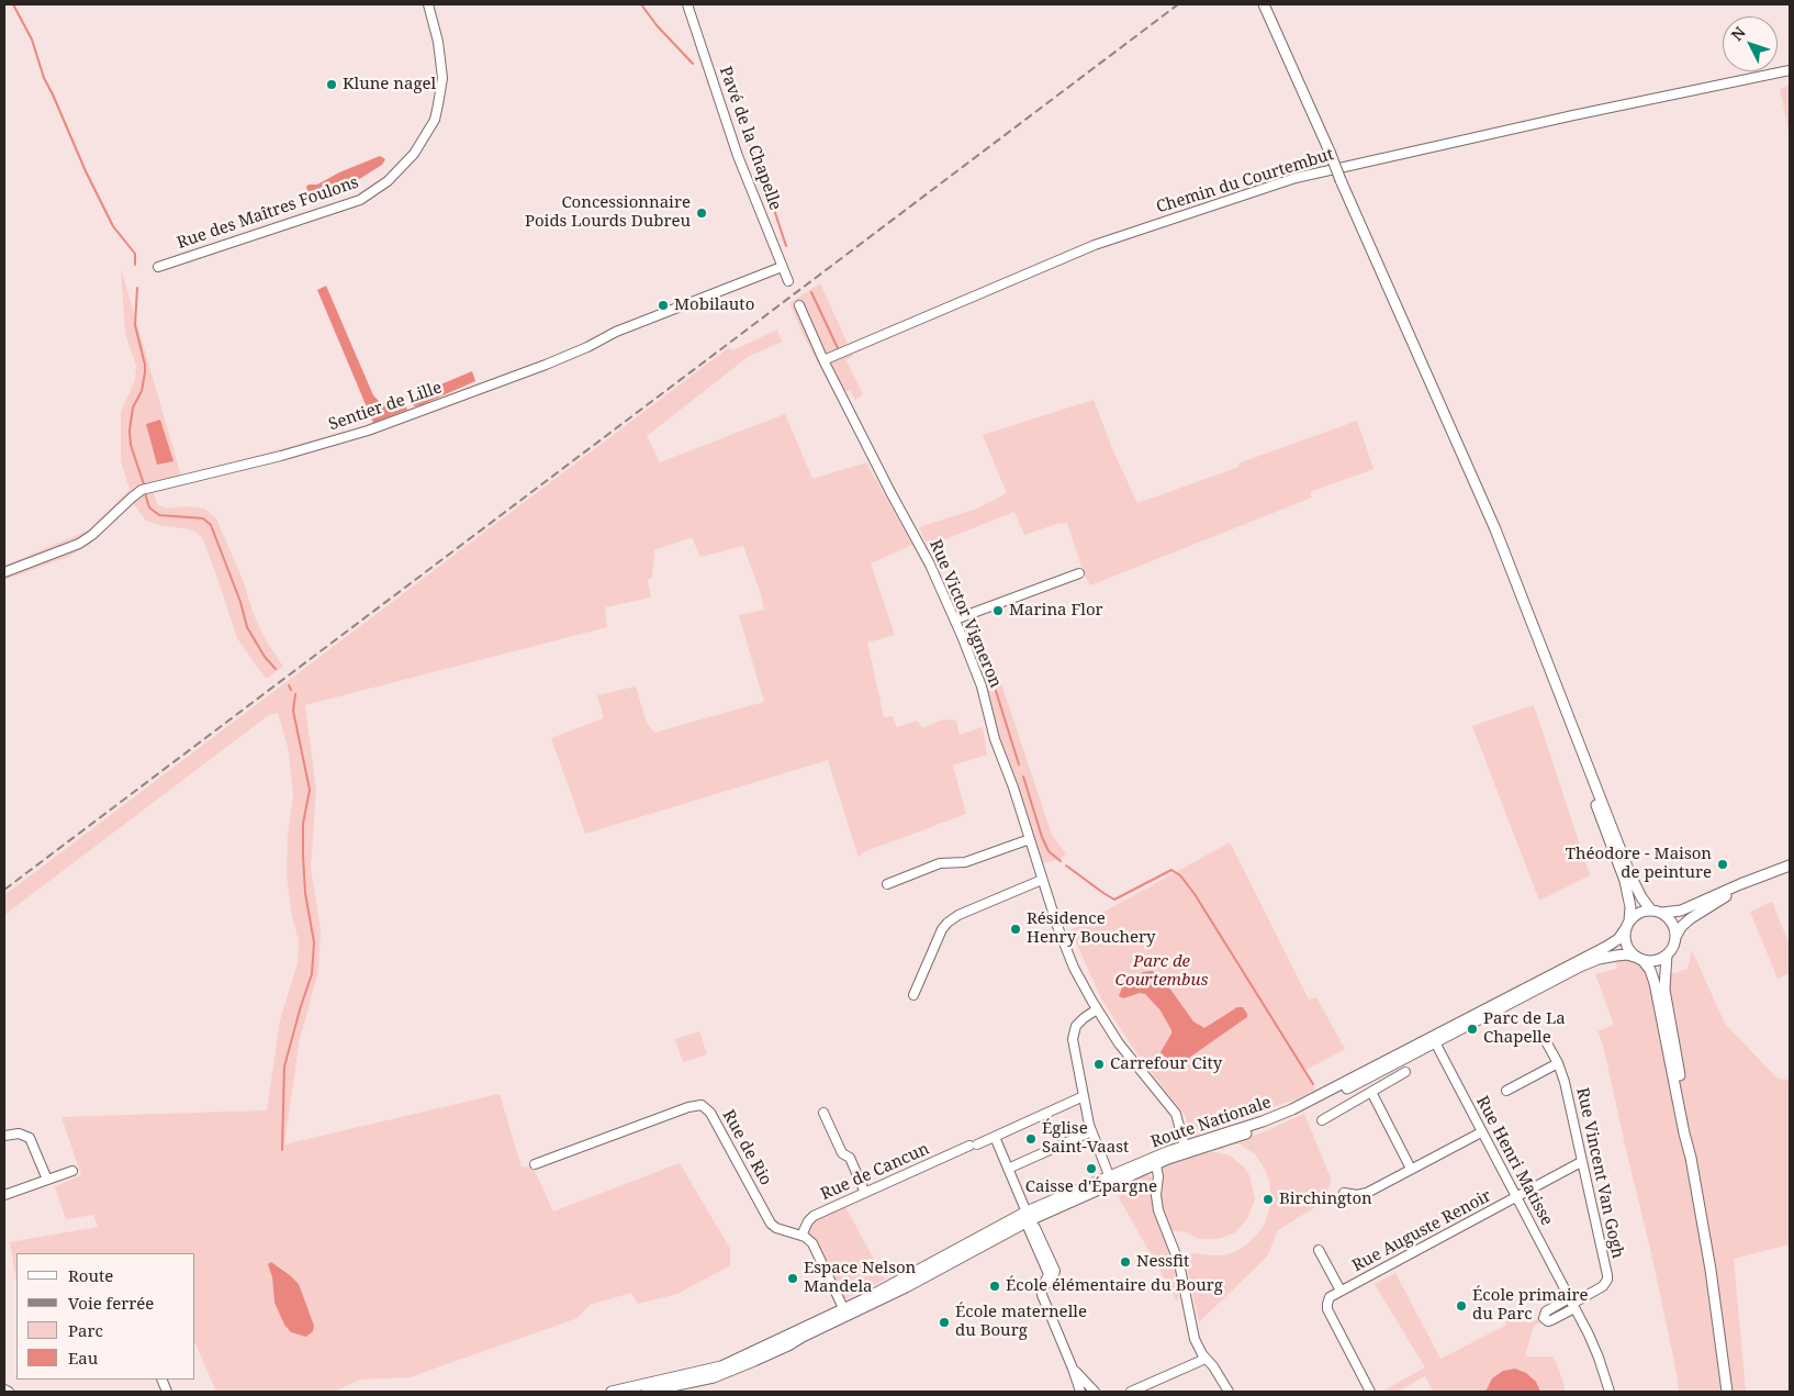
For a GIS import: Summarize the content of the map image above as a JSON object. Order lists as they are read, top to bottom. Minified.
{"streets":{"main road":["Route Nationale"],"street":["Pavé de la Chapelle","Chemin du Courtembut","Rue des Maîtres Foulons","Sentier de Lille","Rue Victor Vigneron","Rue de Rio","Rue Henri Matisse","Rue de Cancun","Rue Vincent Van Gogh","Rue Auguste Renoir"]},"crossings":[["Pavé de la Chapelle","Sentier de Lille"],["Chemin du Courtembut","Rue Victor Vigneron"],["Rue Victor Vigneron","Route Nationale"],["Route Nationale","Rue Henri Matisse"],["Rue de Rio","Rue de Cancun"],["Rue Henri Matisse","Rue Vincent Van Gogh"],["Rue Henri Matisse","Rue Auguste Renoir"],["Rue Vincent Van Gogh","Rue Auguste Renoir"]],"parks":["Parc de Courtembus"],"places":["Klune nagel","Concessionnaire Poids Lourds Dubreu","Mobilauto","Marina Flor","Théodore - Maison de peinture","Résidence Henry Bouchery","Parc de La Chapelle","Carrefour City","Église Saint-Vaast","Caisse d'Épargne","Birchington","Nessfit","Espace Nelson Mandela","École élémentaire du Bourg","École primaire du Parc","École maternelle du Bourg"],"legend":["Route","Voie ferrée","Parc","Eau"],"north":"top left"}
